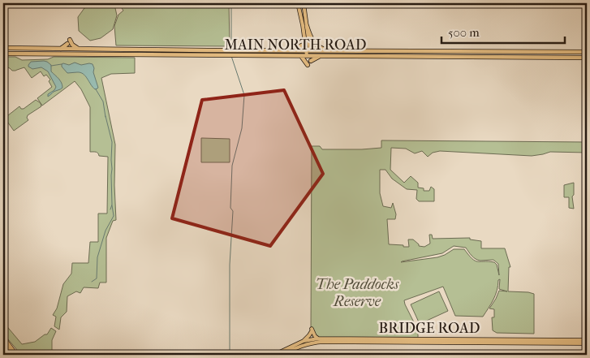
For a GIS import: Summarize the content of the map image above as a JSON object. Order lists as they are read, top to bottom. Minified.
{"streets":{"highway":["MAIN NORTH ROAD"],"main road":["BRIDGE ROAD"]},"parks":["The Paddocks Reserve"],"scale_bar":"500 m"}
